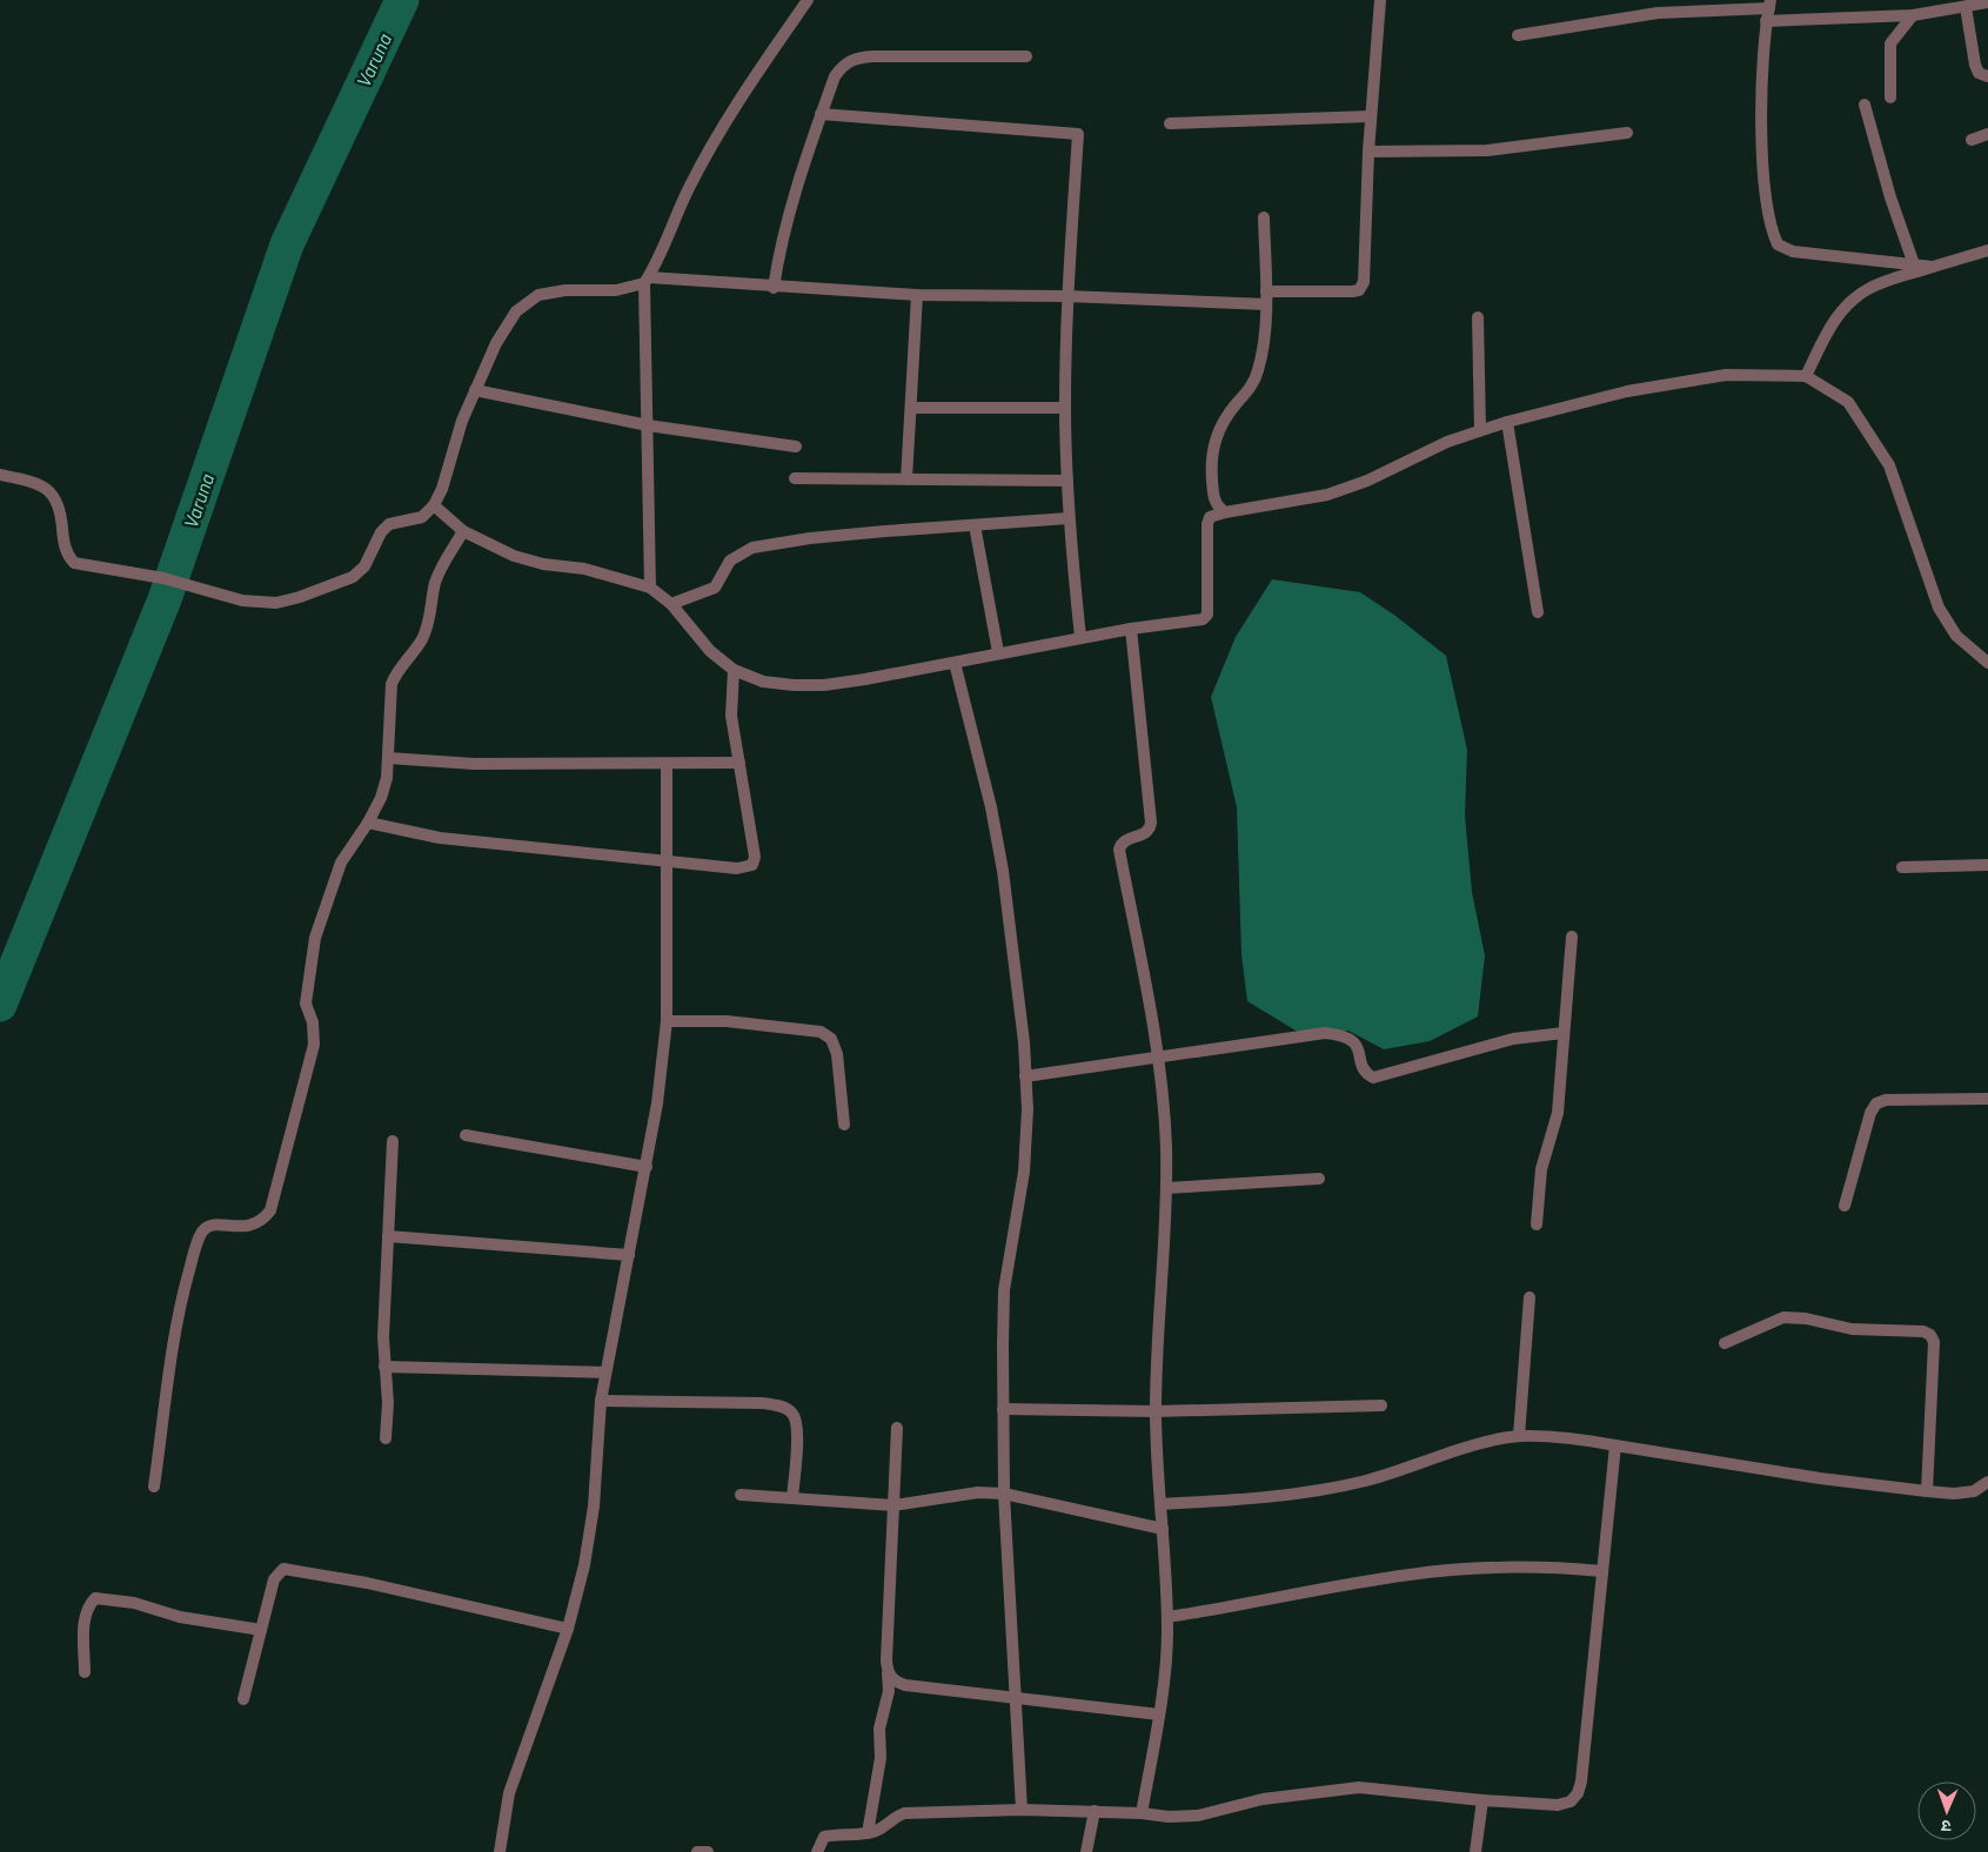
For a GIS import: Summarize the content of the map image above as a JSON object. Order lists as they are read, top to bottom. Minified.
{"water":["Varuna"],"north":"bottom"}
